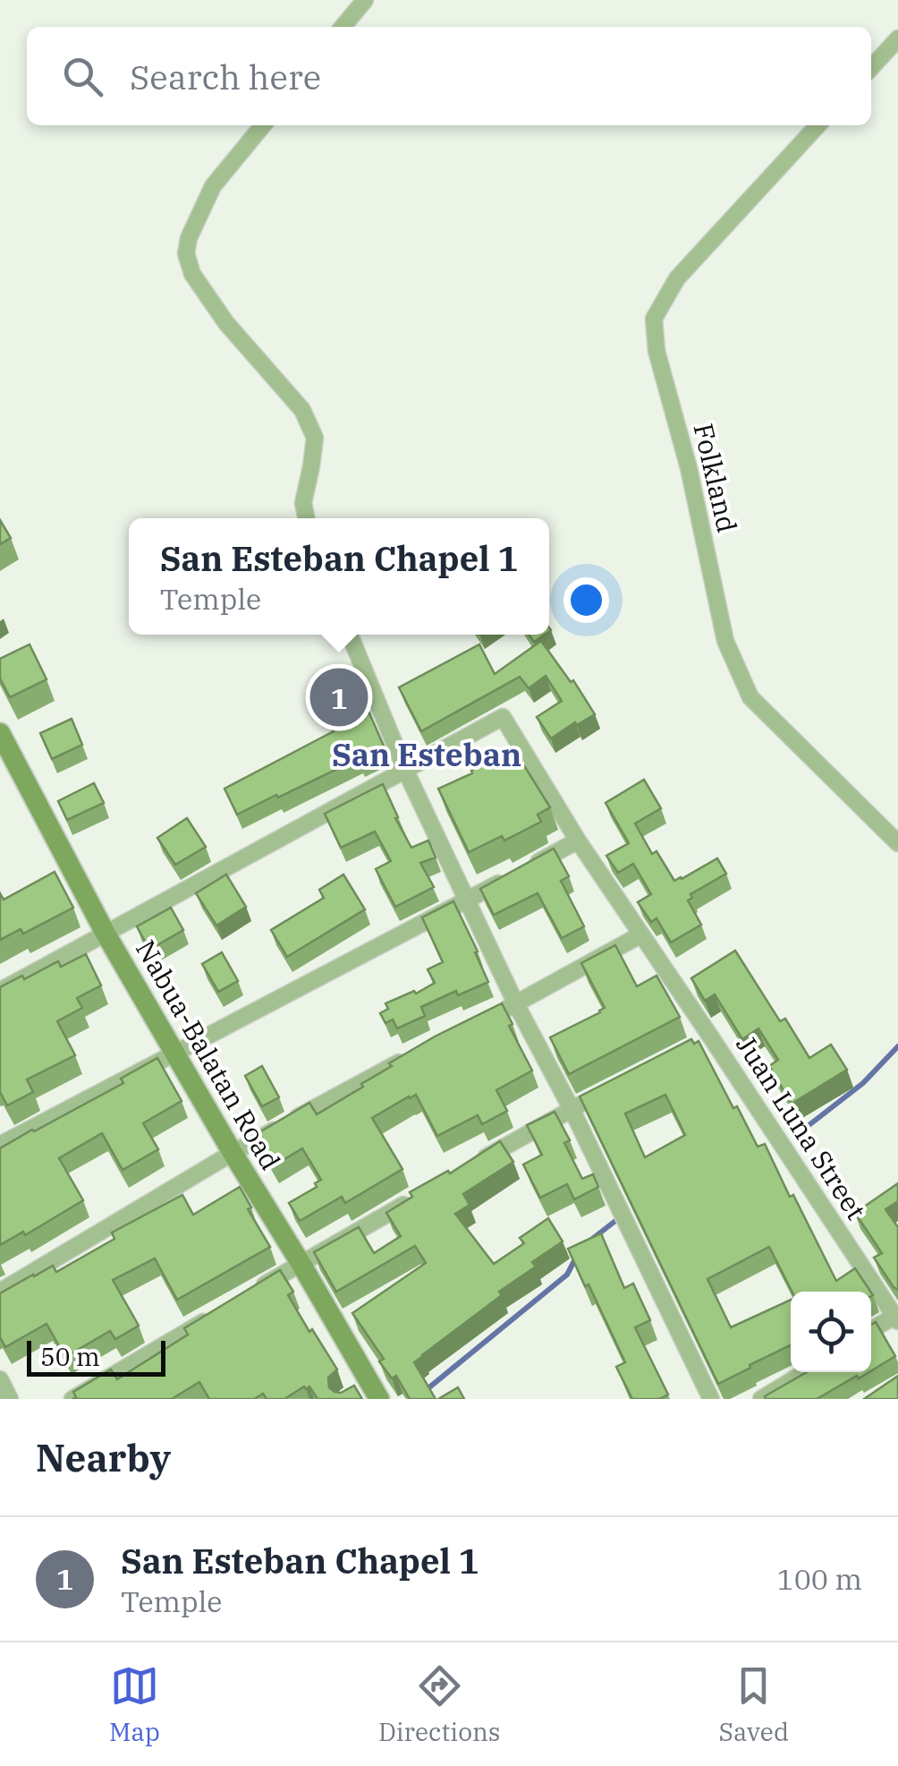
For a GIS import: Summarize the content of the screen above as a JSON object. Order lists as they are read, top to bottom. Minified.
{"streets":{"main road":["Nabua-Balatan Road"],"street":["Folkland","Juan Luna Street"]},"districts":["San Esteban"],"scale_bar":"50 m","page":{"search":"Search here","popup":["San Esteban Chapel 1","Temple"],"pins":"1","scale":"50 m","heading":"Nearby","list":[{"mark":"1","name":"San Esteban Chapel 1","note":"Temple","value":"100 m"}],"nav":["Map","Directions","Saved"]}}
